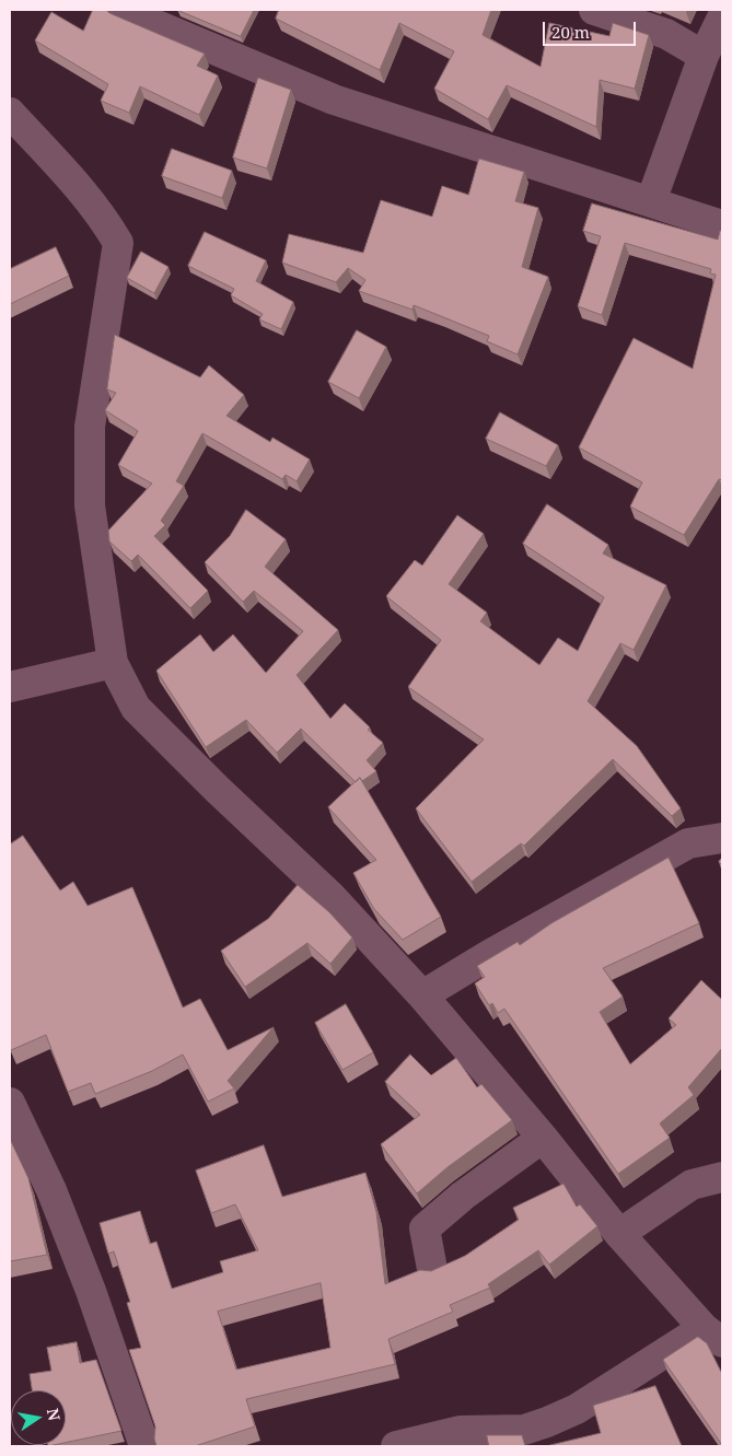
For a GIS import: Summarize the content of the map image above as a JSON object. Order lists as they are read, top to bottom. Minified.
{"scale_bar":"20 m","north":"right"}
